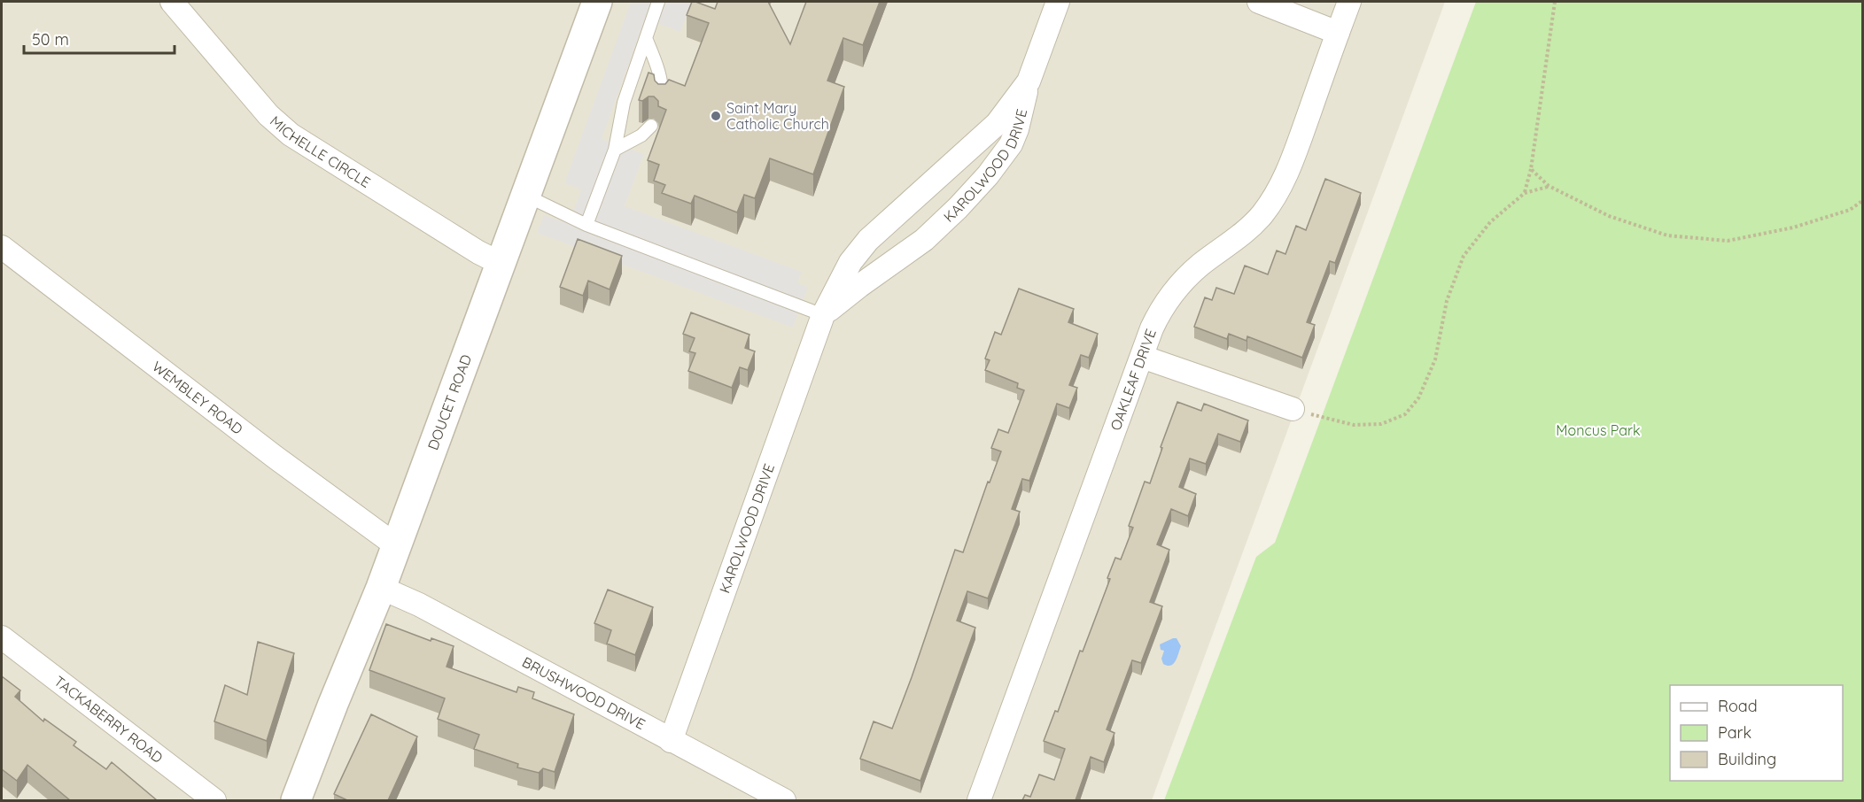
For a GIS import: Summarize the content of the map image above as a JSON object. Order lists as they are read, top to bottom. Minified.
{"streets":{"street":["MICHELLE CIRCLE","KAROLWOOD DRIVE","OAKLEAF DRIVE","WEMBLEY ROAD","DOUCET ROAD","BRUSHWOOD DRIVE","TACKABERRY ROAD"]},"crossings":[["MICHELLE CIRCLE","DOUCET ROAD"],["KAROLWOOD DRIVE","BRUSHWOOD DRIVE"],["WEMBLEY ROAD","DOUCET ROAD"],["DOUCET ROAD","BRUSHWOOD DRIVE"]],"parks":["Moncus Park"],"places":["Saint Mary Catholic Church"],"legend":["Road","Park","Building"],"scale_bar":"50 m"}
